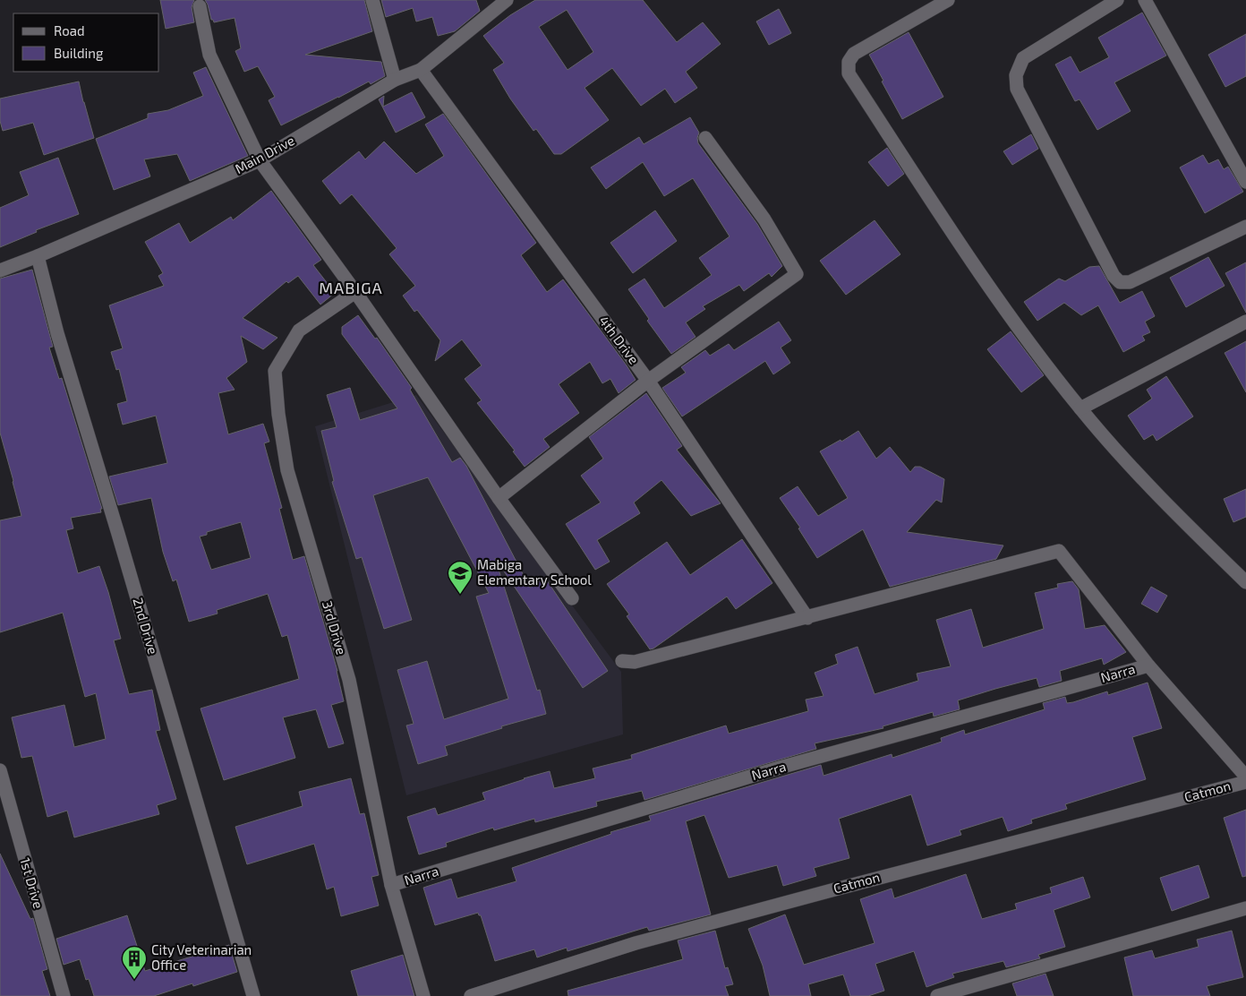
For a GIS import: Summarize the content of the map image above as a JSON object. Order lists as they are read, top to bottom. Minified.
{"streets":{"street":["Main Drive","4th Drive","2nd Drive","3rd Drive","Narra","Catmon","1st Drive"]},"crossings":[["Main Drive","4th Drive"],["Main Drive","2nd Drive"],["3rd Drive","Narra"]],"districts":["MABIGA"],"places":{"school or university":["Mabiga Elementary School"],"building":["City Veterinarian Office"]},"legend":["Road","Building"]}
